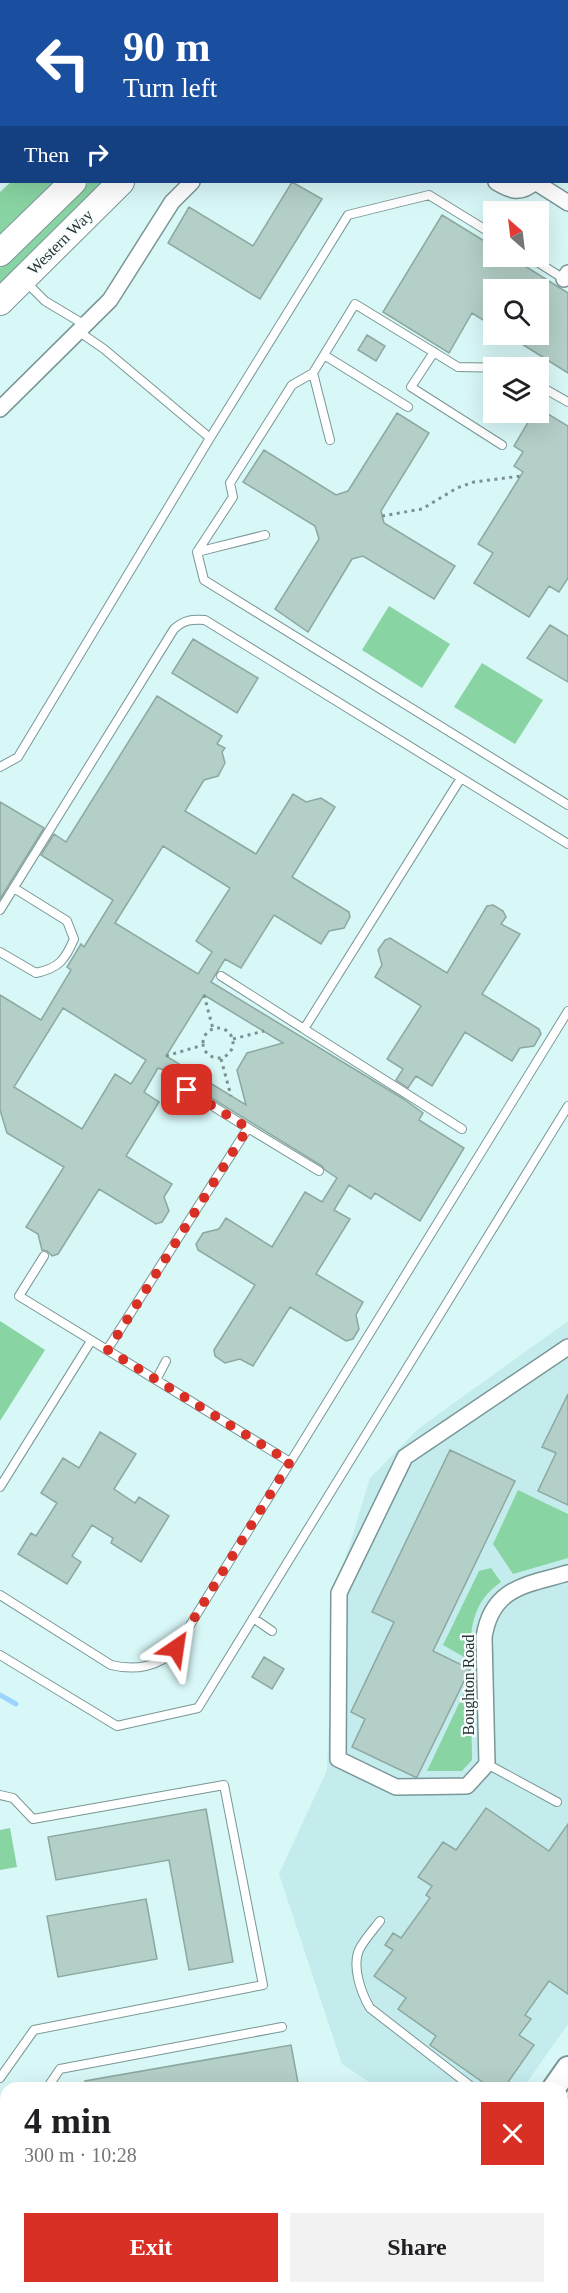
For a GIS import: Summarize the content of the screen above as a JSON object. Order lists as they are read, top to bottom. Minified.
{"streets":{"main road":["Western Way"],"street":["Boughton Road"]},"north":"top left","page":{"turn":["90 m","Turn left"],"then":"Then","heading":["4 min","300 m · 10:28"],"buttons":["Exit","Share"]}}
